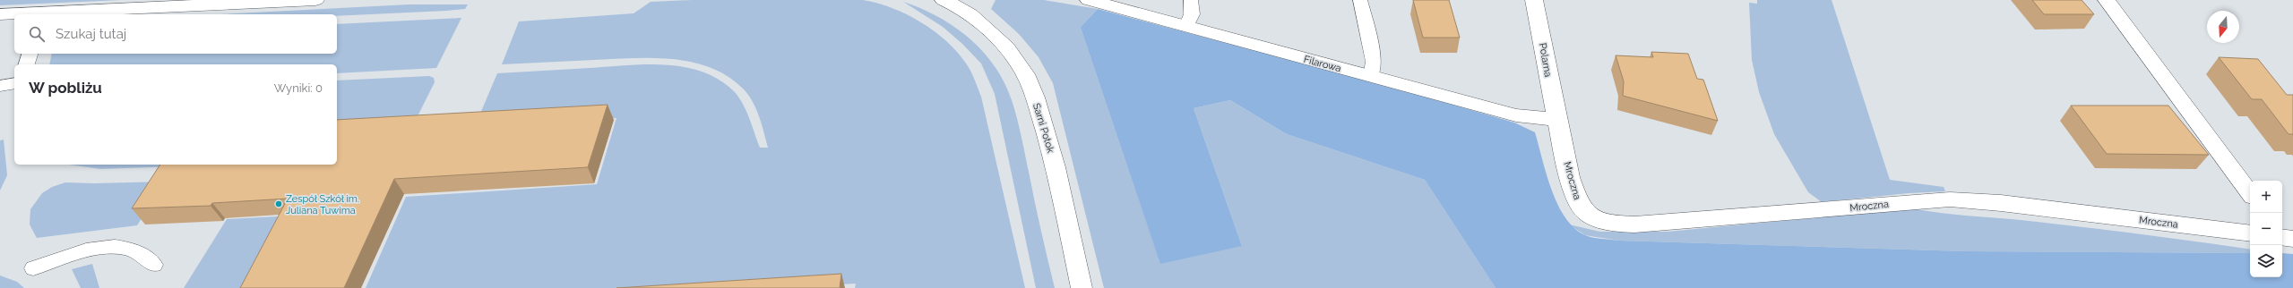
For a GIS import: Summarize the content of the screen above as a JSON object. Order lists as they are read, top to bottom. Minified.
{"streets":{"street":["Polarna","Filarowa","Sarni Potok","Mroczna"]},"crossings":[["Polarna","Filarowa"],["Polarna","Mroczna"],["Filarowa","Mroczna"]],"places":["Zespół Szkół im. Juliana Tuwima"],"north":"bottom","page":{"search":"Szukaj tutaj","heading":["W pobliżu","Wyniki: 0"],"map_buttons":["+","−"]}}
